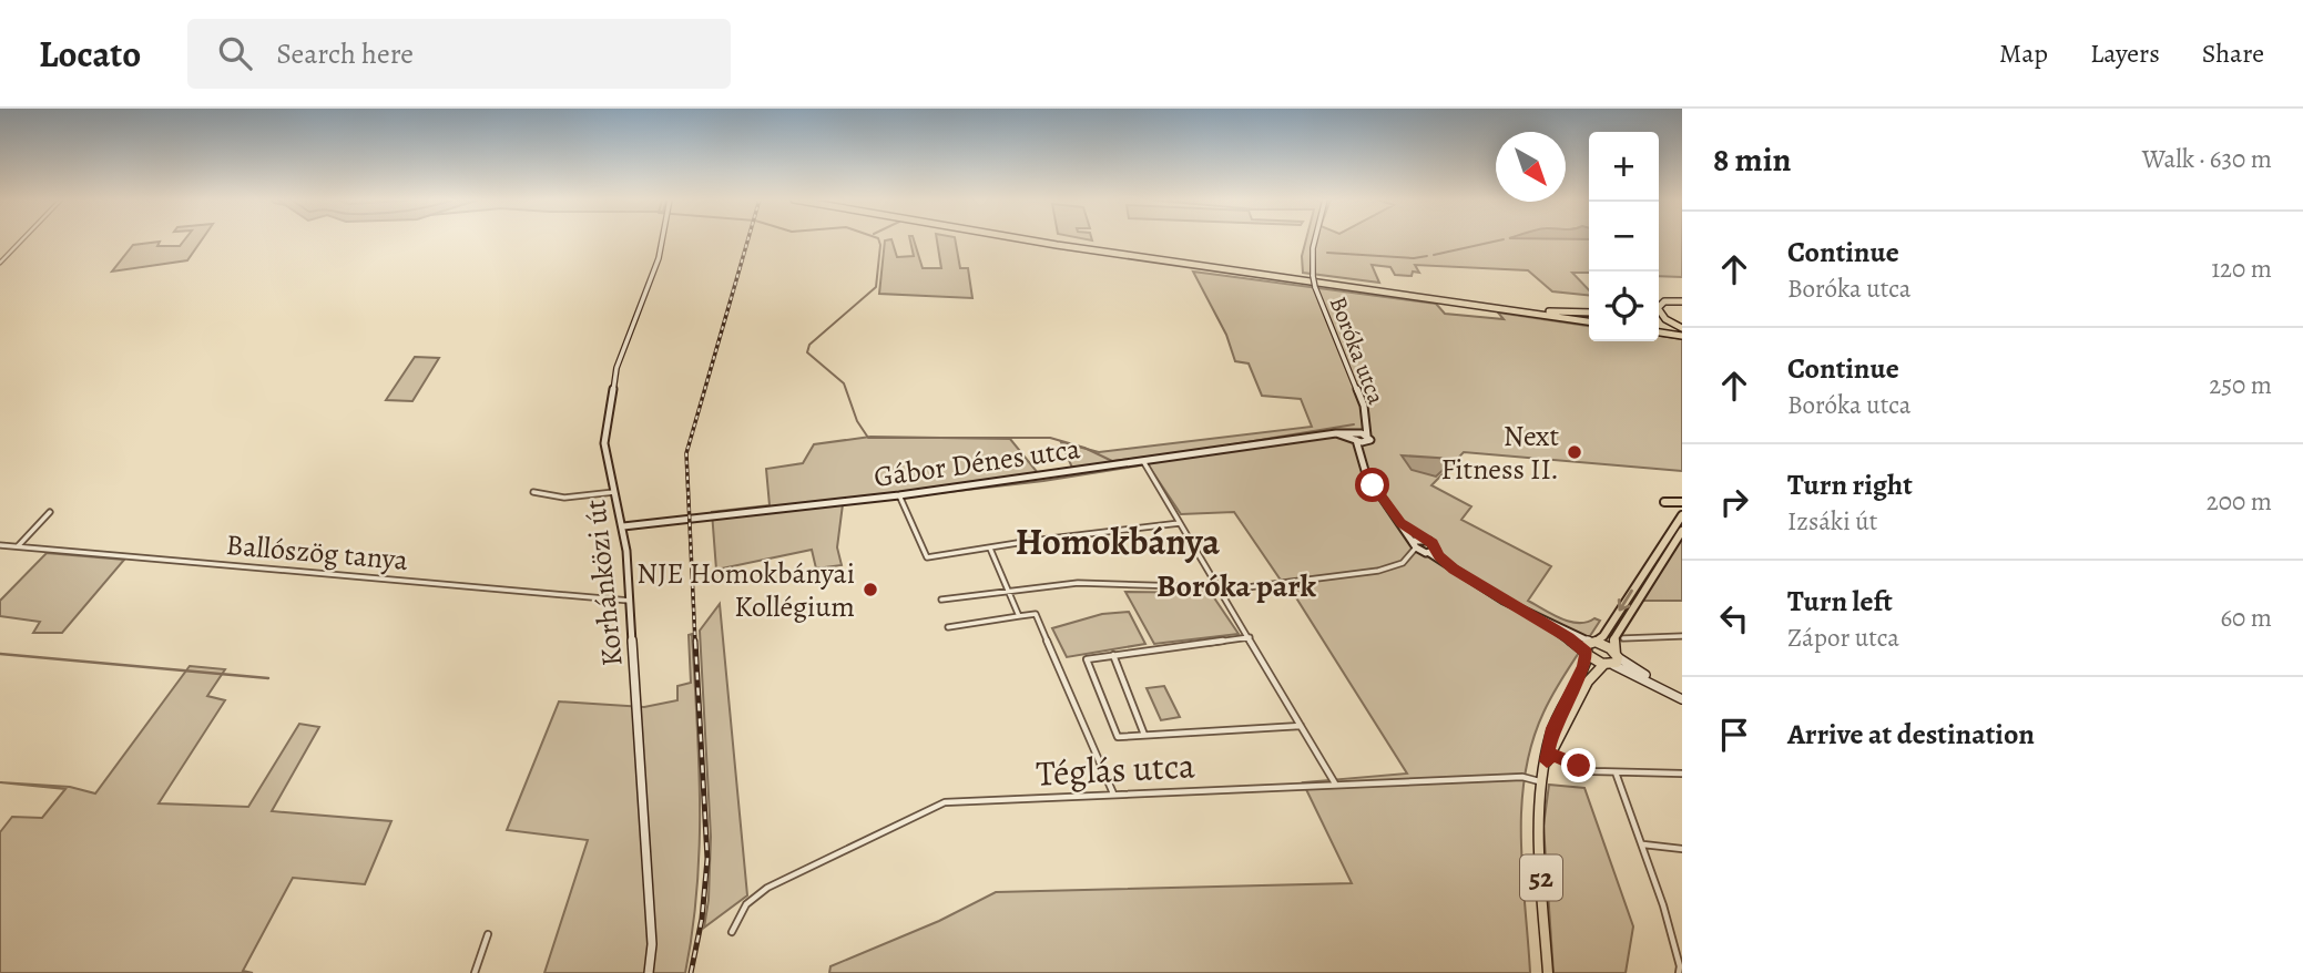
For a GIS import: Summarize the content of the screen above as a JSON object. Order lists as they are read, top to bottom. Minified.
{"streets":{"main road":["52"],"street":["Boróka utca","Gábor Dénes utca","Ballószög tanya","Korhánközi út","Téglás utca"]},"crossings":[["Boróka utca","Gábor Dénes utca"],["Gábor Dénes utca","Korhánközi út"],["Ballószög tanya","Korhánközi út"],["Téglás utca","52"]],"districts":["Homokbánya","Boróka park"],"places":["Next Fitness II.","NJE Homokbányai Kollégium"],"north":"bottom right","page":{"header":"Locato","search":"Search here","nav":["Map","Layers","Share"],"heading":["8 min","Walk · 630 m"],"map_buttons":["+","−"],"list":[["Continue","Boróka utca","120 m"],["Continue","Boróka utca","250 m"],["Turn right","Izsáki út","200 m"],["Turn left","Zápor utca","60 m"],"Arrive at destination"]}}
